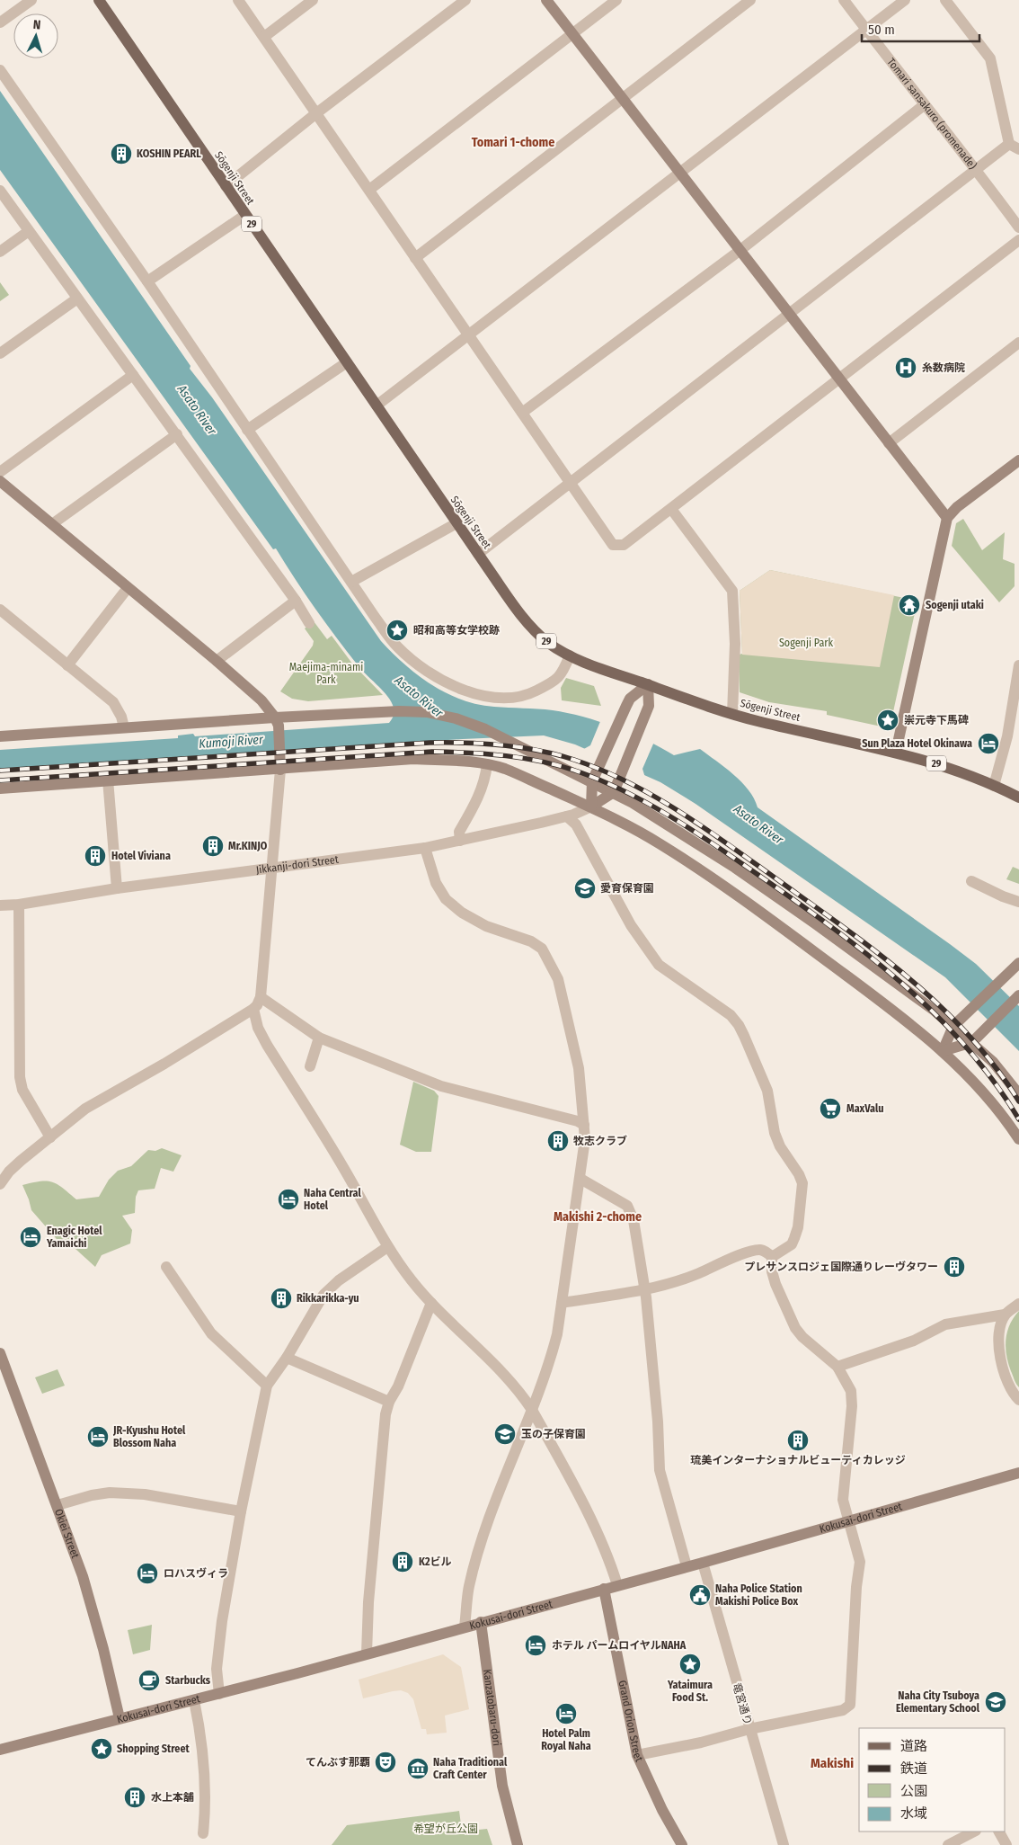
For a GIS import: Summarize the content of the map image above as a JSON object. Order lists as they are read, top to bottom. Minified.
{"streets":{"main road":["Sōgenji Street","29"],"street":["Tomari sansakuro (promenade)","Jikkanji-dori Street","Kokusai-dori Street","Okiei Street","竜宮通り","Kanzatobaru-dori","Grand Orion Street"]},"crossings":[["Kokusai-dori Street","Okiei Street"],["Kokusai-dori Street","竜宮通り"],["Kokusai-dori Street","Kanzatobaru-dori"],["Kokusai-dori Street","Grand Orion Street"]],"districts":["Tomari 1-chome","Makishi 2-chome","Makishi"],"water":["Asato River","Kumoji River"],"parks":["Sogenji Park","Maejima-minami Park","希望が丘公園"],"places":{"building":["KOSHIN PEARL","Mr.KINJO","Hotel Viviana","牧志クラブ","プレサンスロジェ国際通りレーヴタワー","Rikkarikka-yu","琉美インターナショナルビューティカレッジ","K2ビル","水上本舗"],"hospital":["糸数病院"],"temple":["Sogenji utaki"],"place":["昭和高等女学校跡","崇元寺下馬碑","Yataimura Food St.","Shopping Street"],"hotel":["Sun Plaza Hotel Okinawa","Naha Central Hotel","Enagic Hotel Yamaichi","JR-Kyushu Hotel Blossom Naha","ロハスヴィラ","ホテル パームロイヤルNAHA","Hotel Palm Royal Naha"],"school or university":["愛育保育園","玉の子保育園","Naha City Tsuboya Elementary School"],"supermarket":["MaxValu"],"public building":["Naha Police Station Makishi Police Box"],"cafe":["Starbucks"],"theatre":["てんぶす那覇"],"museum":["Naha Traditional Craft Center"]},"legend":["道路","鉄道","公園","水域"],"scale_bar":"50 m","north":"top"}
